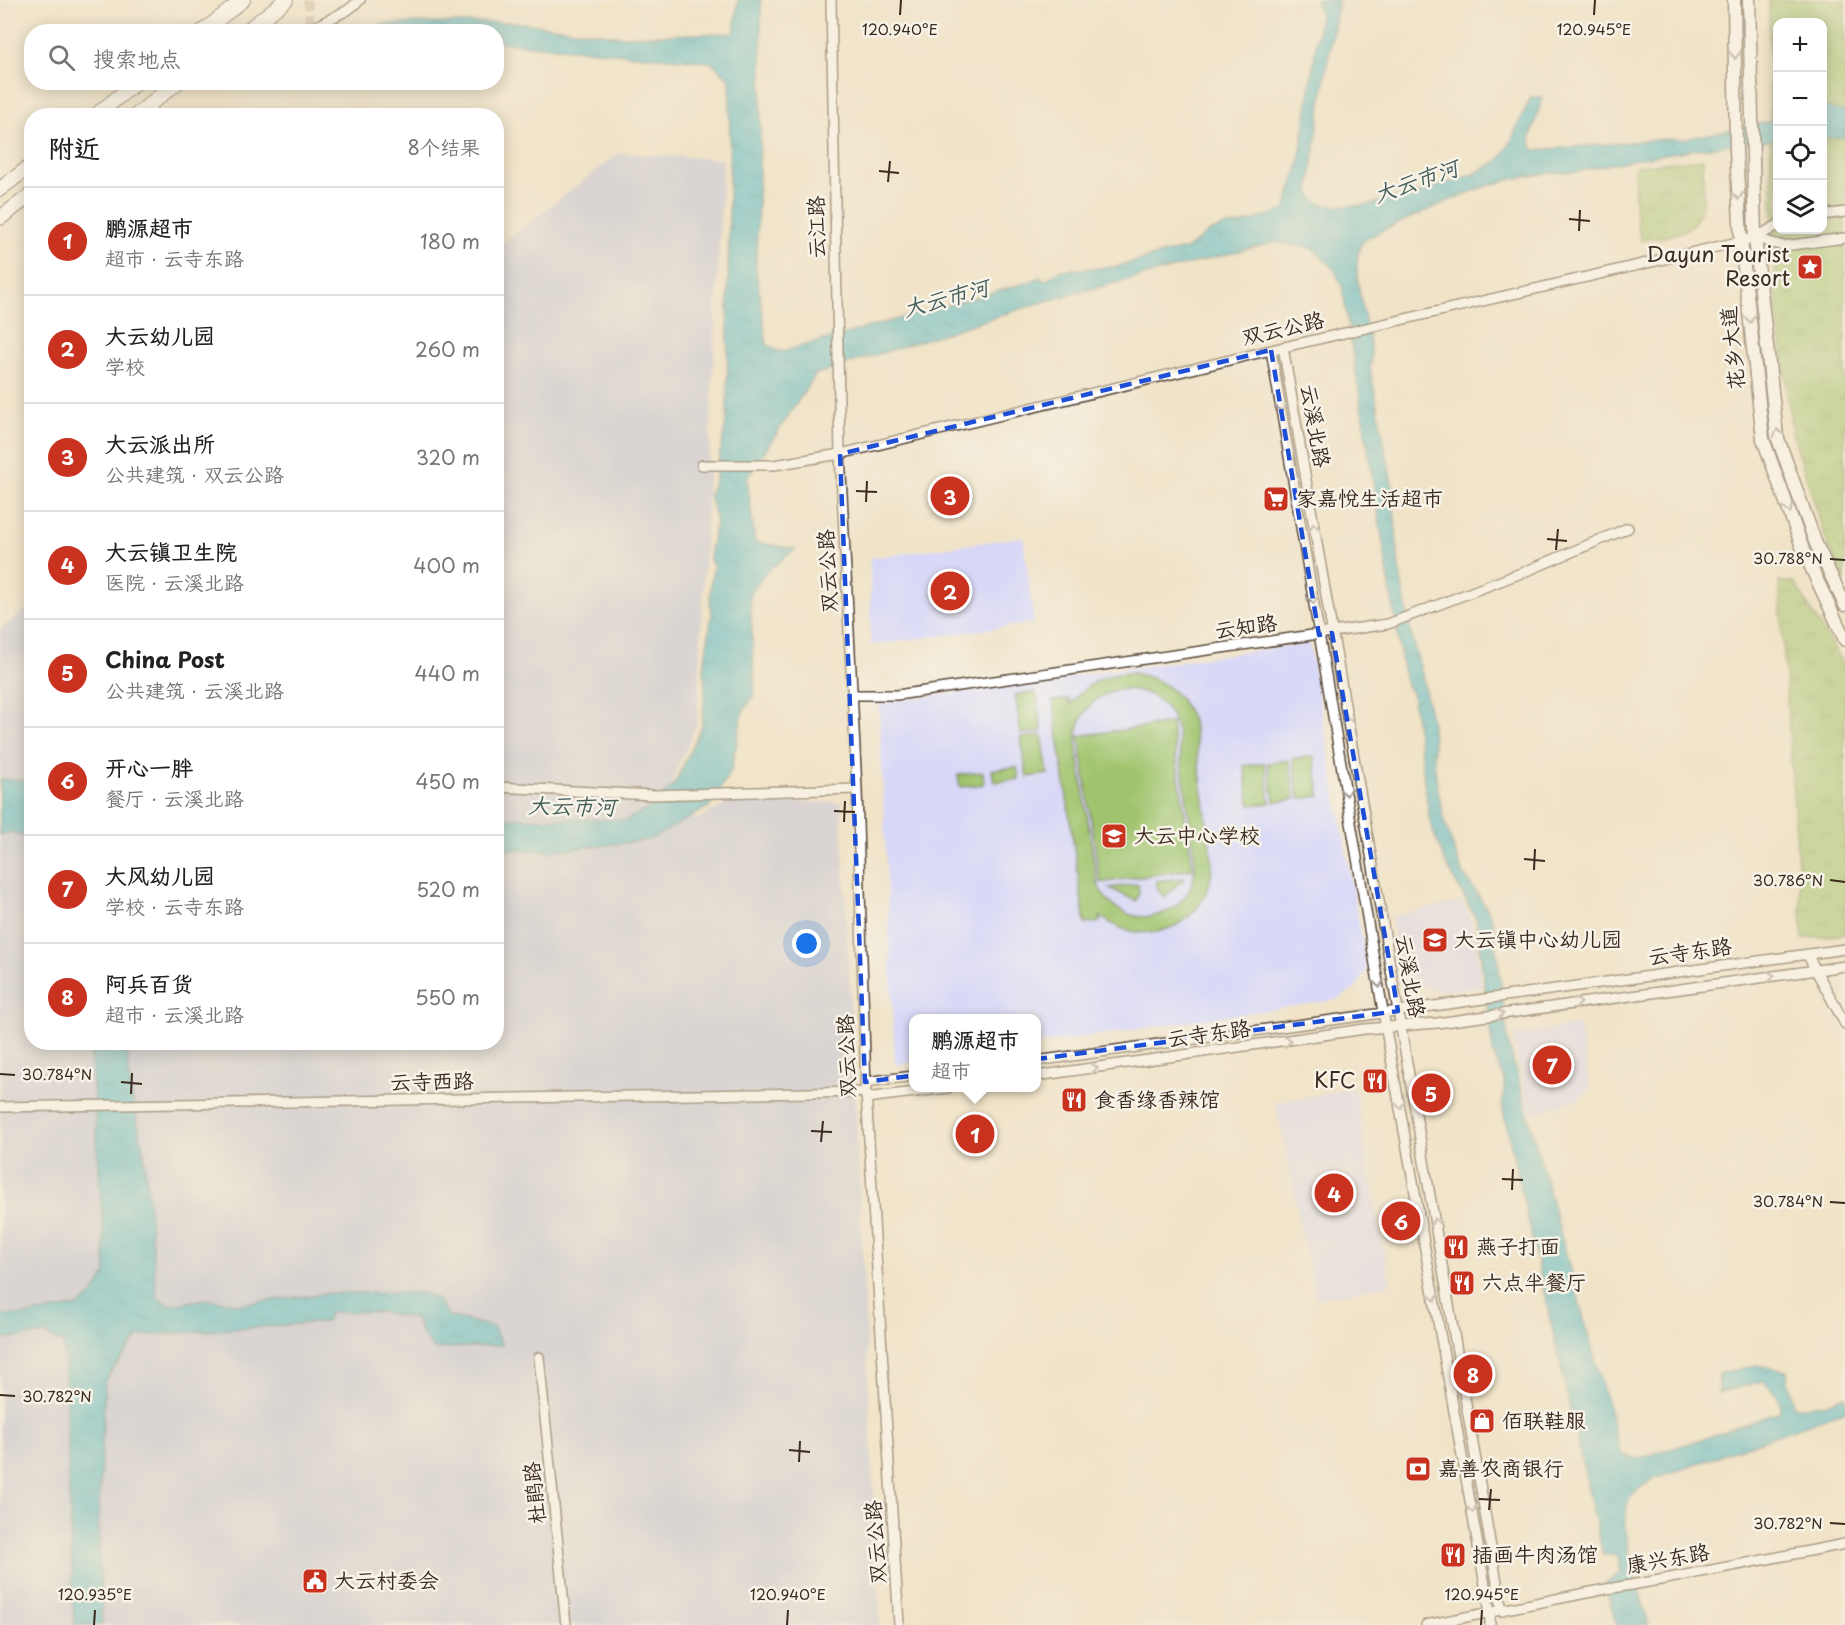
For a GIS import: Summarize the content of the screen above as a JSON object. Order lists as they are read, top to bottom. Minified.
{"streets":{"main road":["花乡大道"],"street":["云江路","双云公路","云溪北路","云知路","云寺东路","云寺西路","杜鹃路","康兴东路"]},"crossings":[["云江路","双云公路"],["双云公路","花乡大道"],["双云公路","云溪北路"],["双云公路","云知路"],["双云公路","云寺西路"],["云溪北路","云知路"],["云溪北路","云寺东路"],["云溪北路","康兴东路"]],"water":["大云市河"],"places":{"place":["Dayun Tourist Resort"],"supermarket":["家嘉悦生活超市"],"school or university":["大云中心学校","大云镇中心幼儿园"],"restaurant":["KFC","食香缘香辣馆","燕子打面","六点半餐厅","插画牛肉汤馆"],"shop":["佰联鞋服"],"bank":["嘉善农商银行"],"public building":["大云村委会"]},"page":{"map_buttons":["+","−"],"search":"搜索地点","heading":["附近","8个结果"],"list":[{"mark":"1","name":"鹏源超市","note":"超市 · 云寺东路","value":"180 m"},{"mark":"2","name":"大云幼儿园","note":"学校","value":"260 m"},{"mark":"3","name":"大云派出所","note":"公共建筑 · 双云公路","value":"320 m"},{"mark":"4","name":"大云镇卫生院","note":"医院 · 云溪北路","value":"400 m"},{"mark":"5","name":"China Post","note":"公共建筑 · 云溪北路","value":"440 m"},{"mark":"6","name":"开心一胖","note":"餐厅 · 云溪北路","value":"450 m"},{"mark":"7","name":"大风幼儿园","note":"学校 · 云寺东路","value":"520 m"},{"mark":"8","name":"阿兵百货","note":"超市 · 云溪北路","value":"550 m"}],"pins":["3","2","7","5","1","4","6","8"],"popup":["鹏源超市","超市"]},"coordinates":["120.940°E","120.945°E","30.788°N","30.786°N","30.784°N","30.782°N","120.935°E"]}
